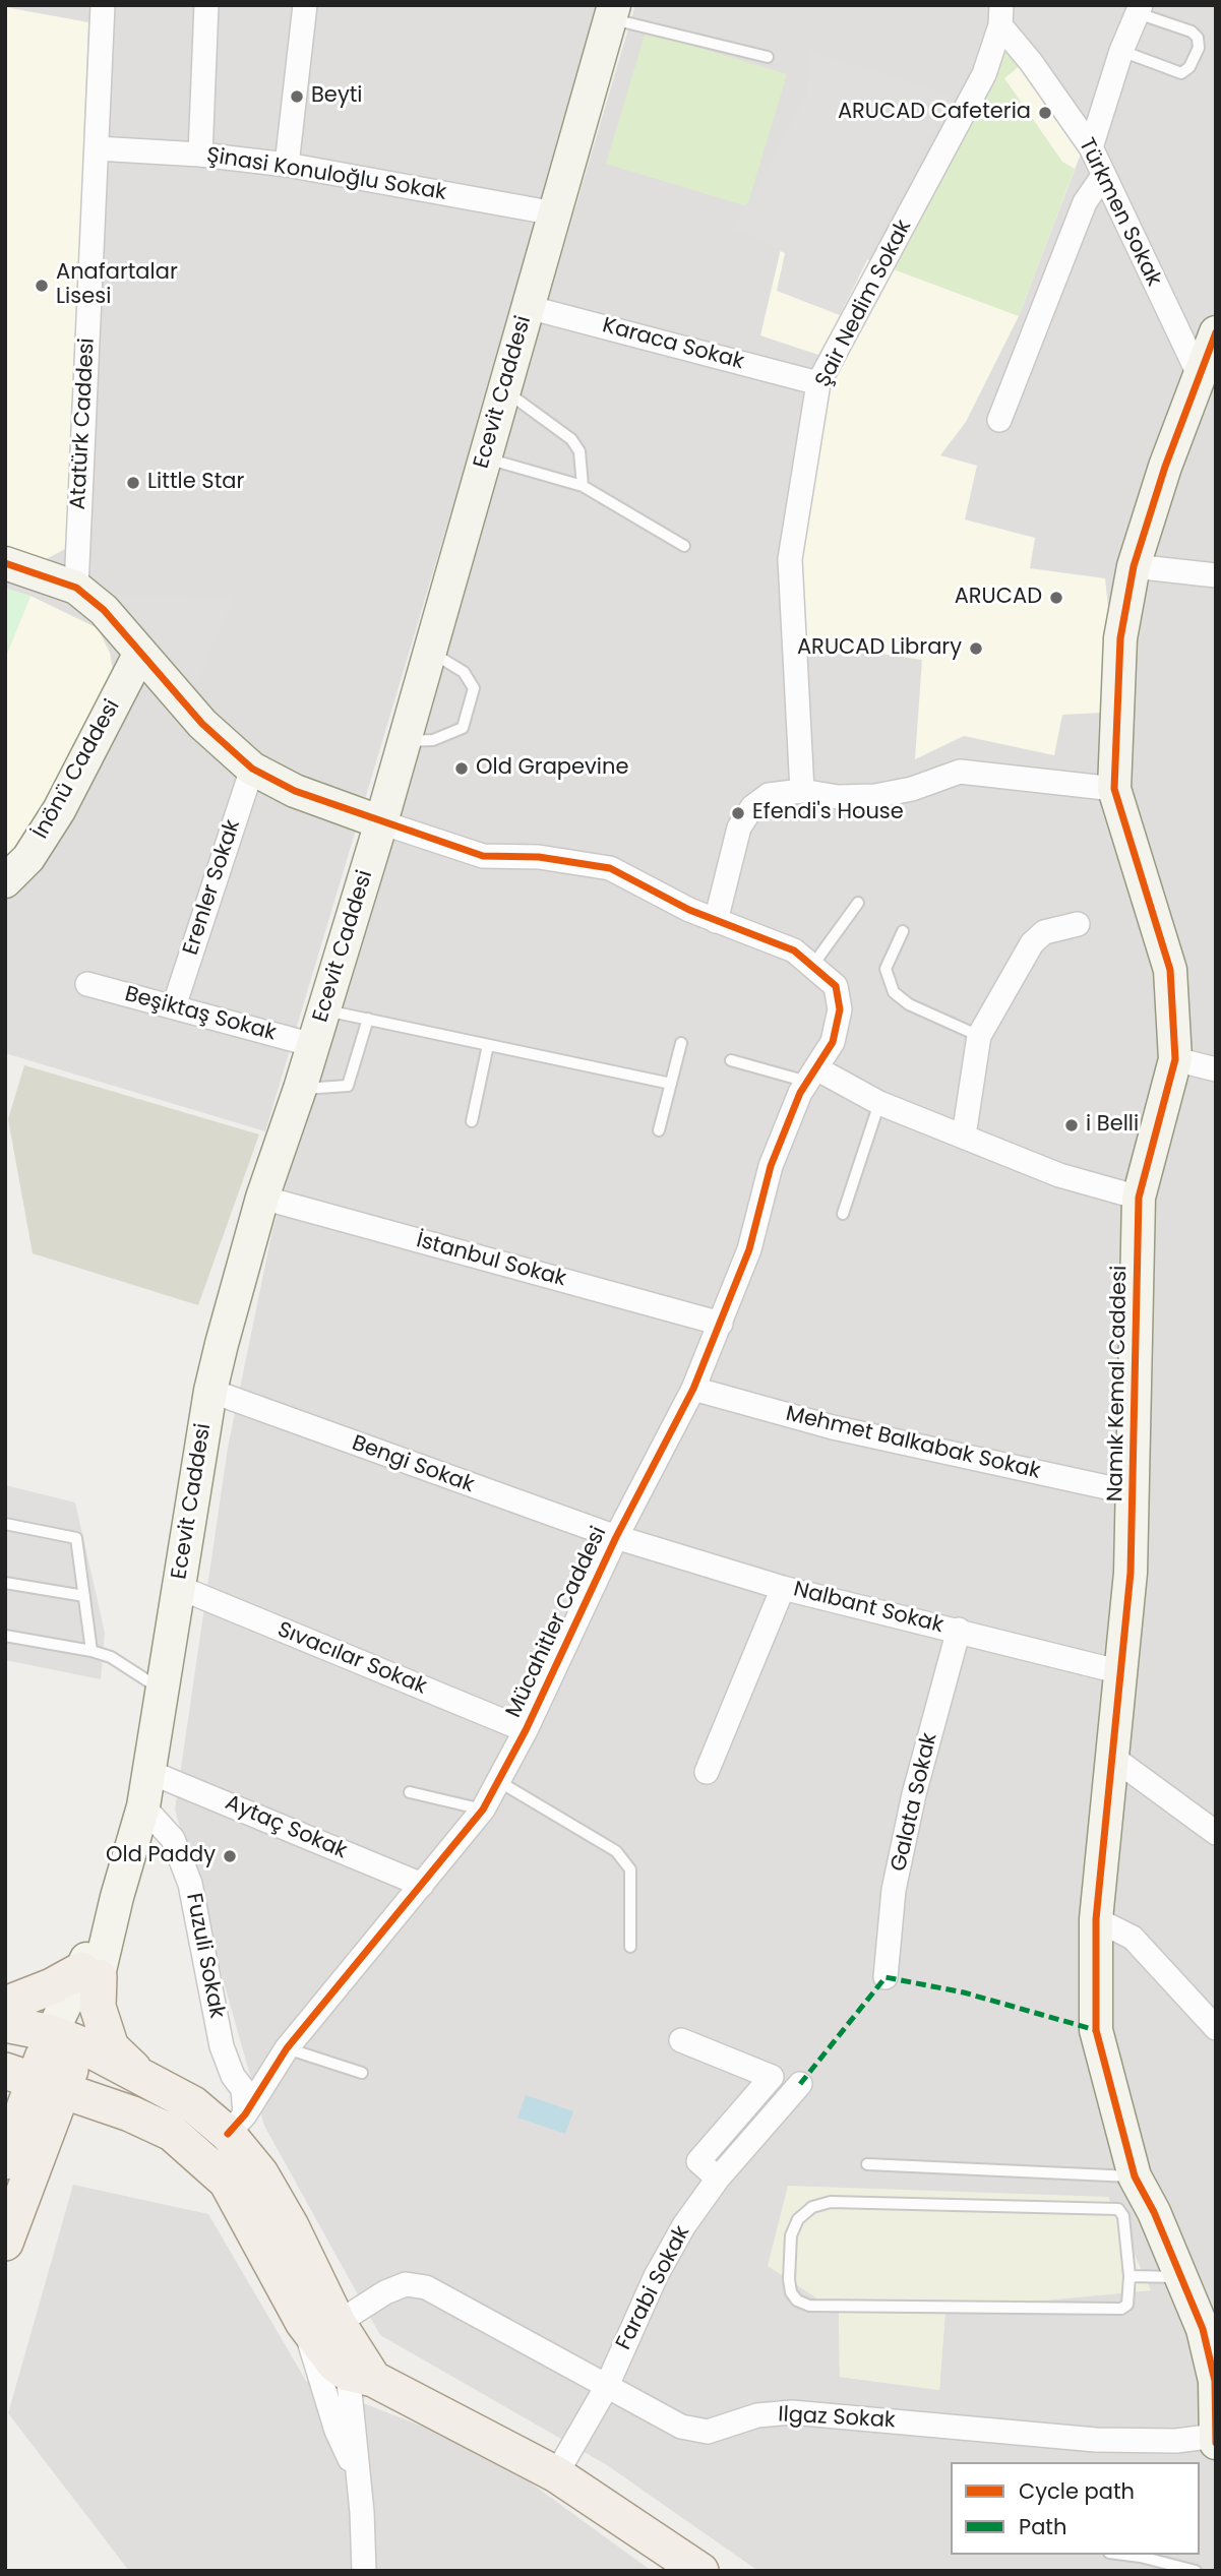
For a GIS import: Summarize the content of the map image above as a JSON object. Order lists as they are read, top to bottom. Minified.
{"streets":{"street":["Şinasi Konuloğlu Sokak","Türkmen Sokak","Şair Nedim Sokak","Karaca Sokak","Ecevit Caddesi","Atatürk Caddesi","İnönü Caddesi","Erenler Sokak","Beşiktaş Sokak","İstanbul Sokak","Namık Kemal Caddesi","Mehmet Balkabak Sokak","Bengi Sokak","Nalbant Sokak","Mücahitler Caddesi","Sıvacılar Sokak","Galata Sokak","Aytaç Sokak","Fuzuli Sokak","Farabi Sokak","Ilgaz Sokak"]},"crossings":[["Şinasi Konuloğlu Sokak","Ecevit Caddesi"],["Şinasi Konuloğlu Sokak","Atatürk Caddesi"],["Türkmen Sokak","Şair Nedim Sokak"],["Türkmen Sokak","Namık Kemal Caddesi"],["Şair Nedim Sokak","Karaca Sokak"],["Karaca Sokak","Ecevit Caddesi"],["Ecevit Caddesi","Beşiktaş Sokak"],["Ecevit Caddesi","İstanbul Sokak"],["Ecevit Caddesi","Bengi Sokak"],["Ecevit Caddesi","Mücahitler Caddesi"],["Ecevit Caddesi","Sıvacılar Sokak"],["Ecevit Caddesi","Aytaç Sokak"],["Ecevit Caddesi","Fuzuli Sokak"],["Erenler Sokak","Beşiktaş Sokak"],["İstanbul Sokak","Mücahitler Caddesi"],["Namık Kemal Caddesi","Mehmet Balkabak Sokak"],["Namık Kemal Caddesi","Nalbant Sokak"],["Namık Kemal Caddesi","Ilgaz Sokak"],["Mehmet Balkabak Sokak","Mücahitler Caddesi"],["Bengi Sokak","Nalbant Sokak"],["Bengi Sokak","Mücahitler Caddesi"],["Nalbant Sokak","Mücahitler Caddesi"],["Nalbant Sokak","Galata Sokak"],["Mücahitler Caddesi","Sıvacılar Sokak"],["Mücahitler Caddesi","Aytaç Sokak"],["Mücahitler Caddesi","Fuzuli Sokak"],["Farabi Sokak","Ilgaz Sokak"]],"places":["Beyti","ARUCAD Cafeteria","Anafartalar Lisesi","Little Star","ARUCAD","ARUCAD Library","Old Grapevine","Efendi's House","i Belli","Old Paddy"],"legend":["Cycle path","Path"]}
